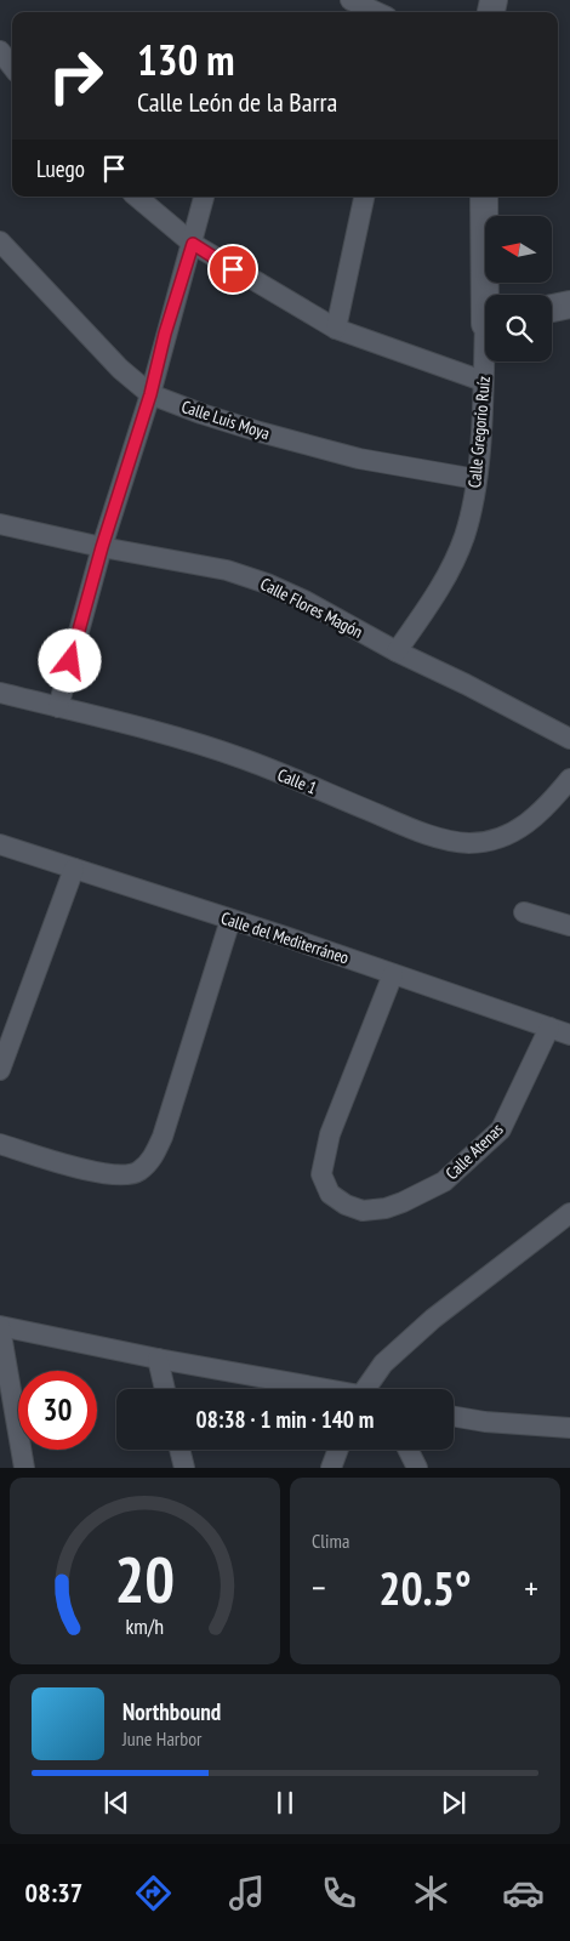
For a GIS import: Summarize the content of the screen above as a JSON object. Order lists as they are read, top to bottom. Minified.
{"streets":{"street":["Calle Luis Moya","Calle Gregorio Ruíz","Calle Flores Magón","Calle 1","Calle del Mediterráneo","Calle Atenas"]},"crossings":[["Calle Luis Moya","Calle Gregorio Ruíz"],["Calle Gregorio Ruíz","Calle Flores Magón"],["Calle del Mediterráneo","Calle Atenas"]],"north":"left","page":{"turn":["130 m","Calle León de la Barra"],"then":"Luego","limit":"30","trip":"08:38 · 1 min · 140 m","tile":"Clima","heat":["−","20.5°","+"],"song":["Northbound","June Harbor"],"tabs":"08:37","gauge":["20","km/h"]}}
